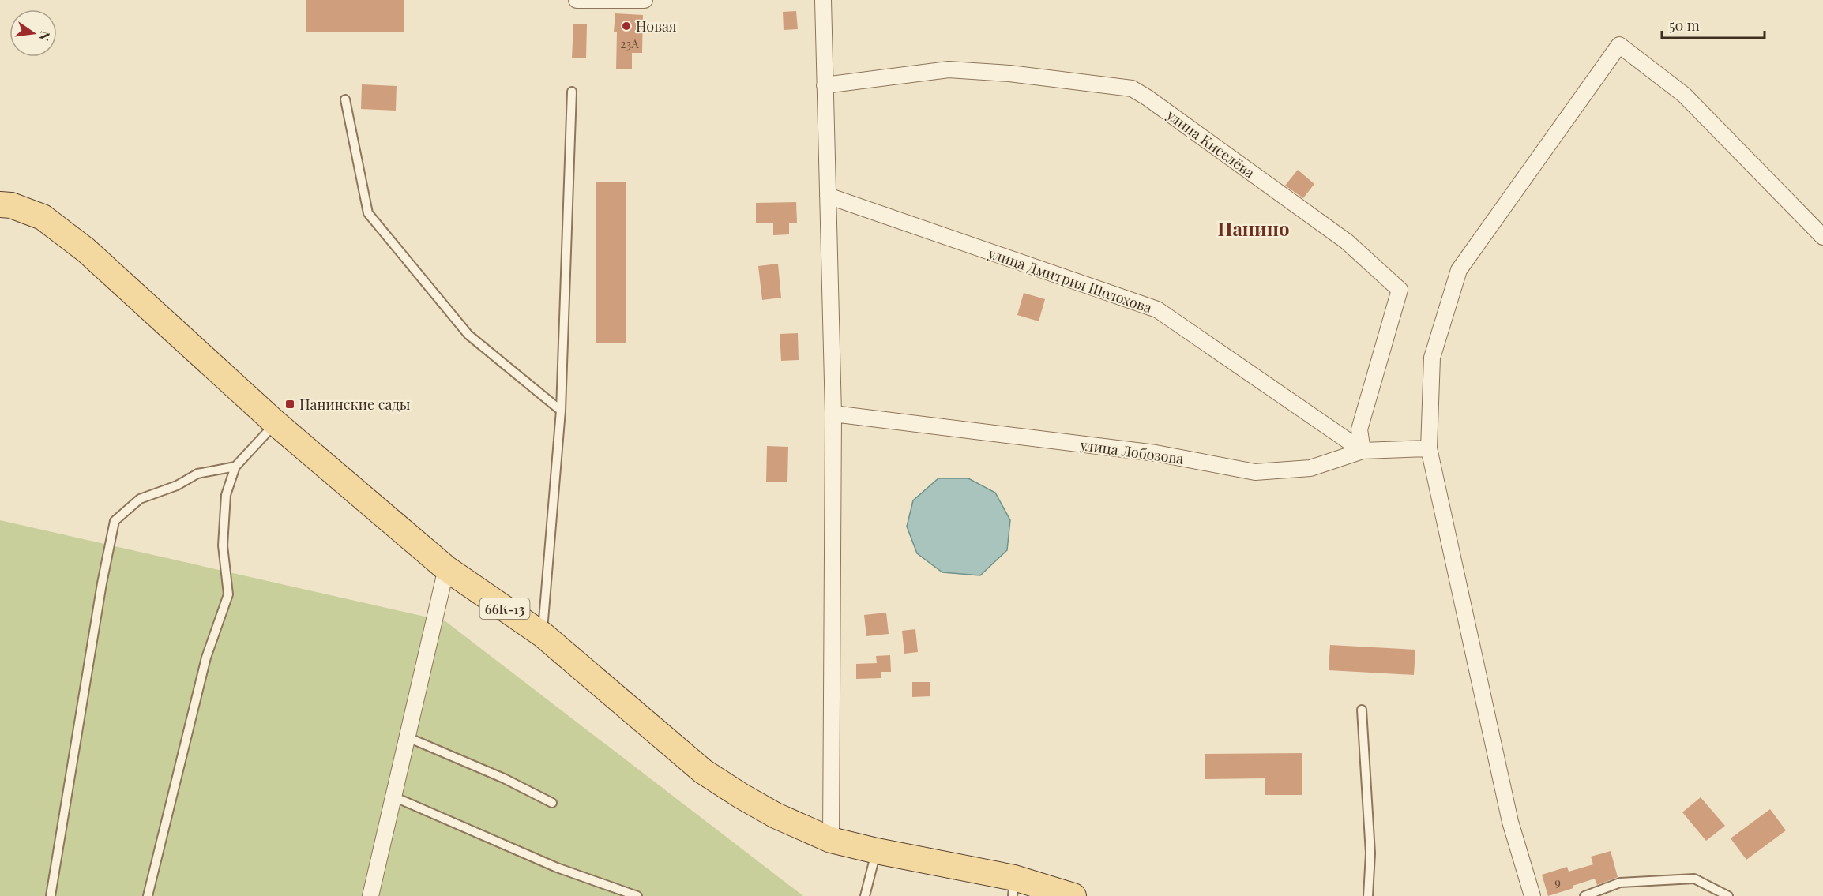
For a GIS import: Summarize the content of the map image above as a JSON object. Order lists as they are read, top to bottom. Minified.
{"streets":{"main road":["66К-13"],"street":["улица Киселёва","улица Дмитрия Шолохова","улица Лобозова"]},"crossings":[["улица Киселёва","улица Дмитрия Шолохова"],["улица Киселёва","улица Лобозова"],["улица Дмитрия Шолохова","улица Лобозова"]],"districts":["Панино"],"places":{"other":["Новая"],"transit":["Панинские сады"]},"house_numbers":["23А","9"],"scale_bar":"50 m","north":"right"}
